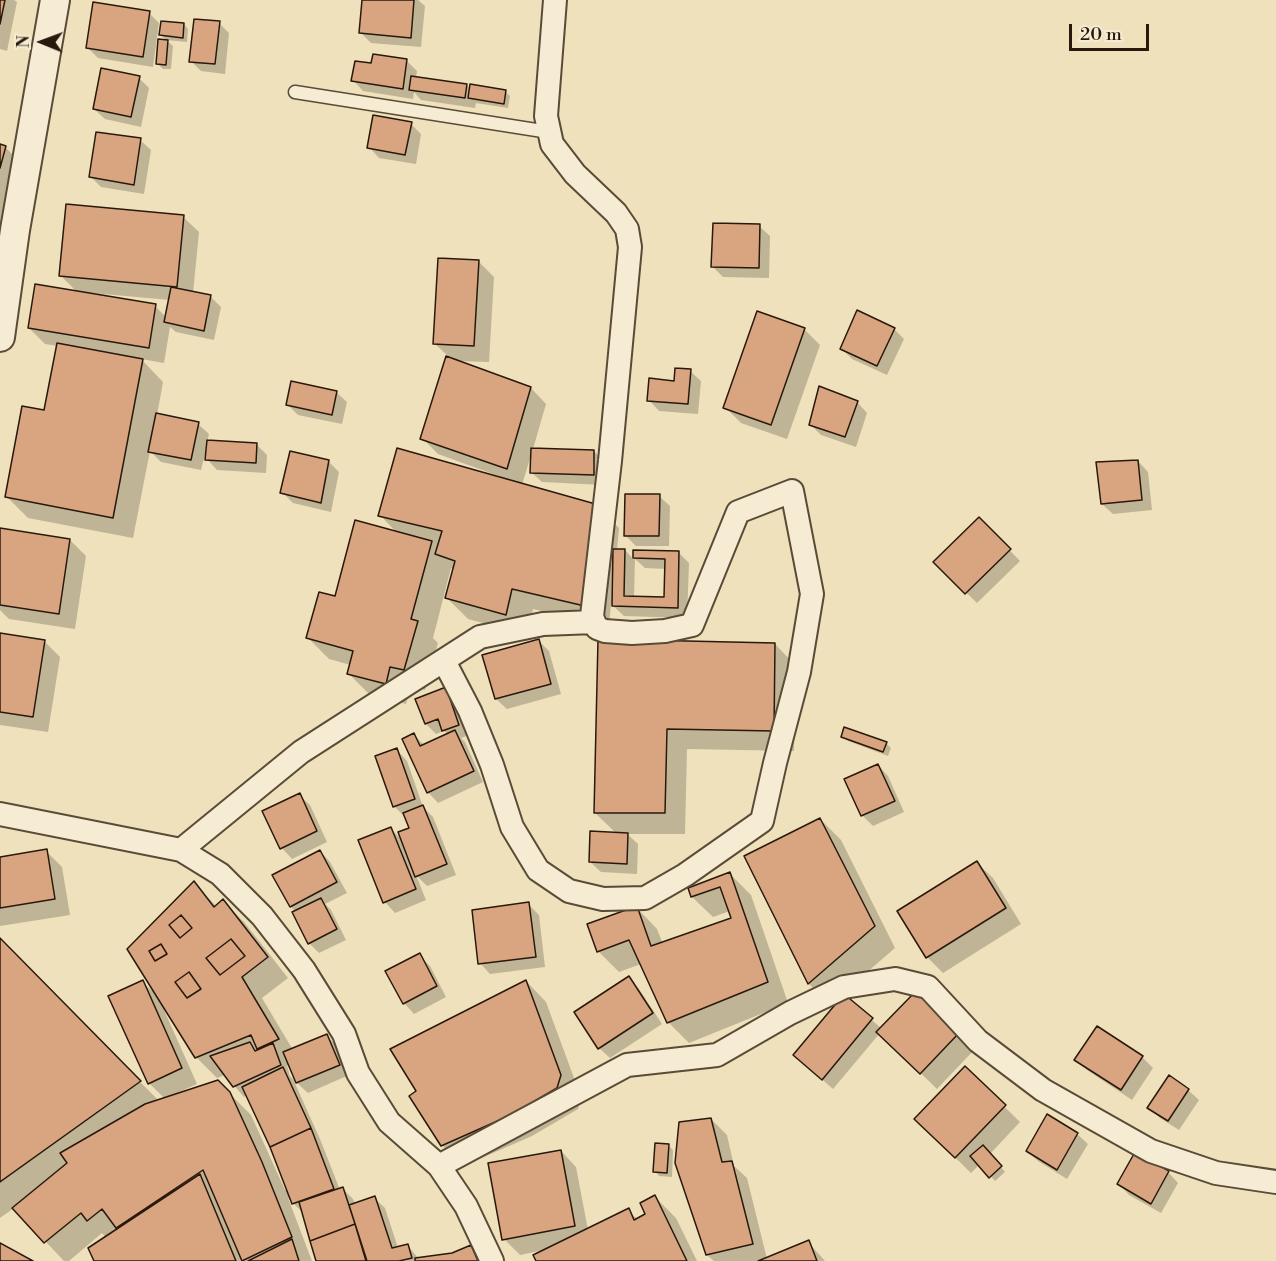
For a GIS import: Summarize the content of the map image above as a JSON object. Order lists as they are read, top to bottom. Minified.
{"scale_bar":"20 m","north":"left"}
